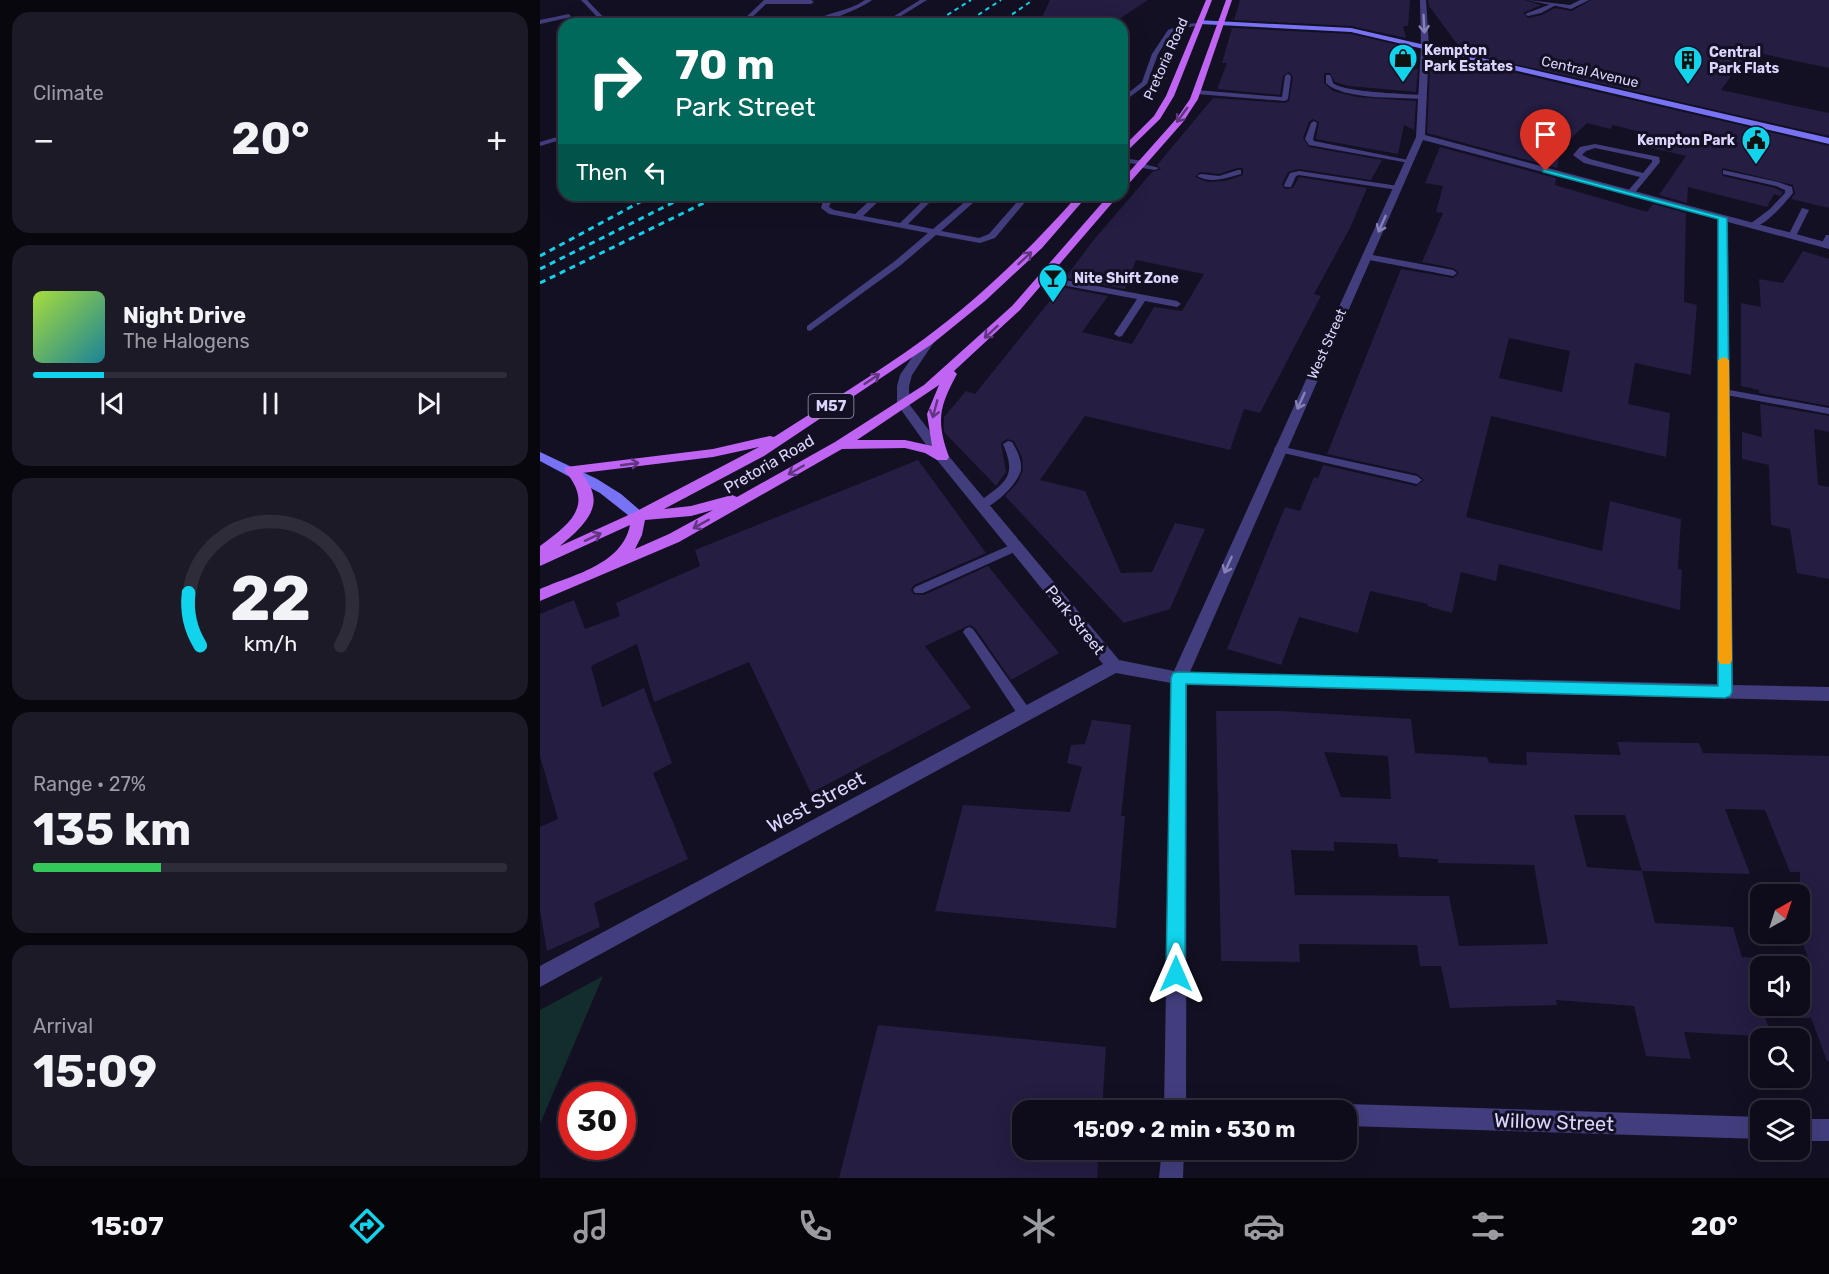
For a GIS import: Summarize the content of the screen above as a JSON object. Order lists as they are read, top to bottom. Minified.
{"streets":{"main road":["Pretoria Road","Central Avenue","M57"],"street":["West Street","Park Street","Willow Street"]},"crossings":[["Pretoria Road","Central Avenue"],["Pretoria Road","Park Street"],["Central Avenue","West Street"],["West Street","Park Street"]],"one_way":["West Street"],"places":{"shop":["Kempton Park Estates"],"building":["Central Park Flats"],"public building":["Kempton Park"],"bar":["Nite Shift Zone"]},"north":"top right","page":{"tile":["Climate",["Range · 27%","135 km"],["Arrival","15:09"]],"turn":["70 m","Park Street"],"heat":["−","20°","+"],"then":"Then","song":["Night Drive","The Halogens"],"limit":"30","trip":"15:09 · 2 min · 530 m","tabs":["15:07","20°"],"gauge":["22","km/h"]}}
